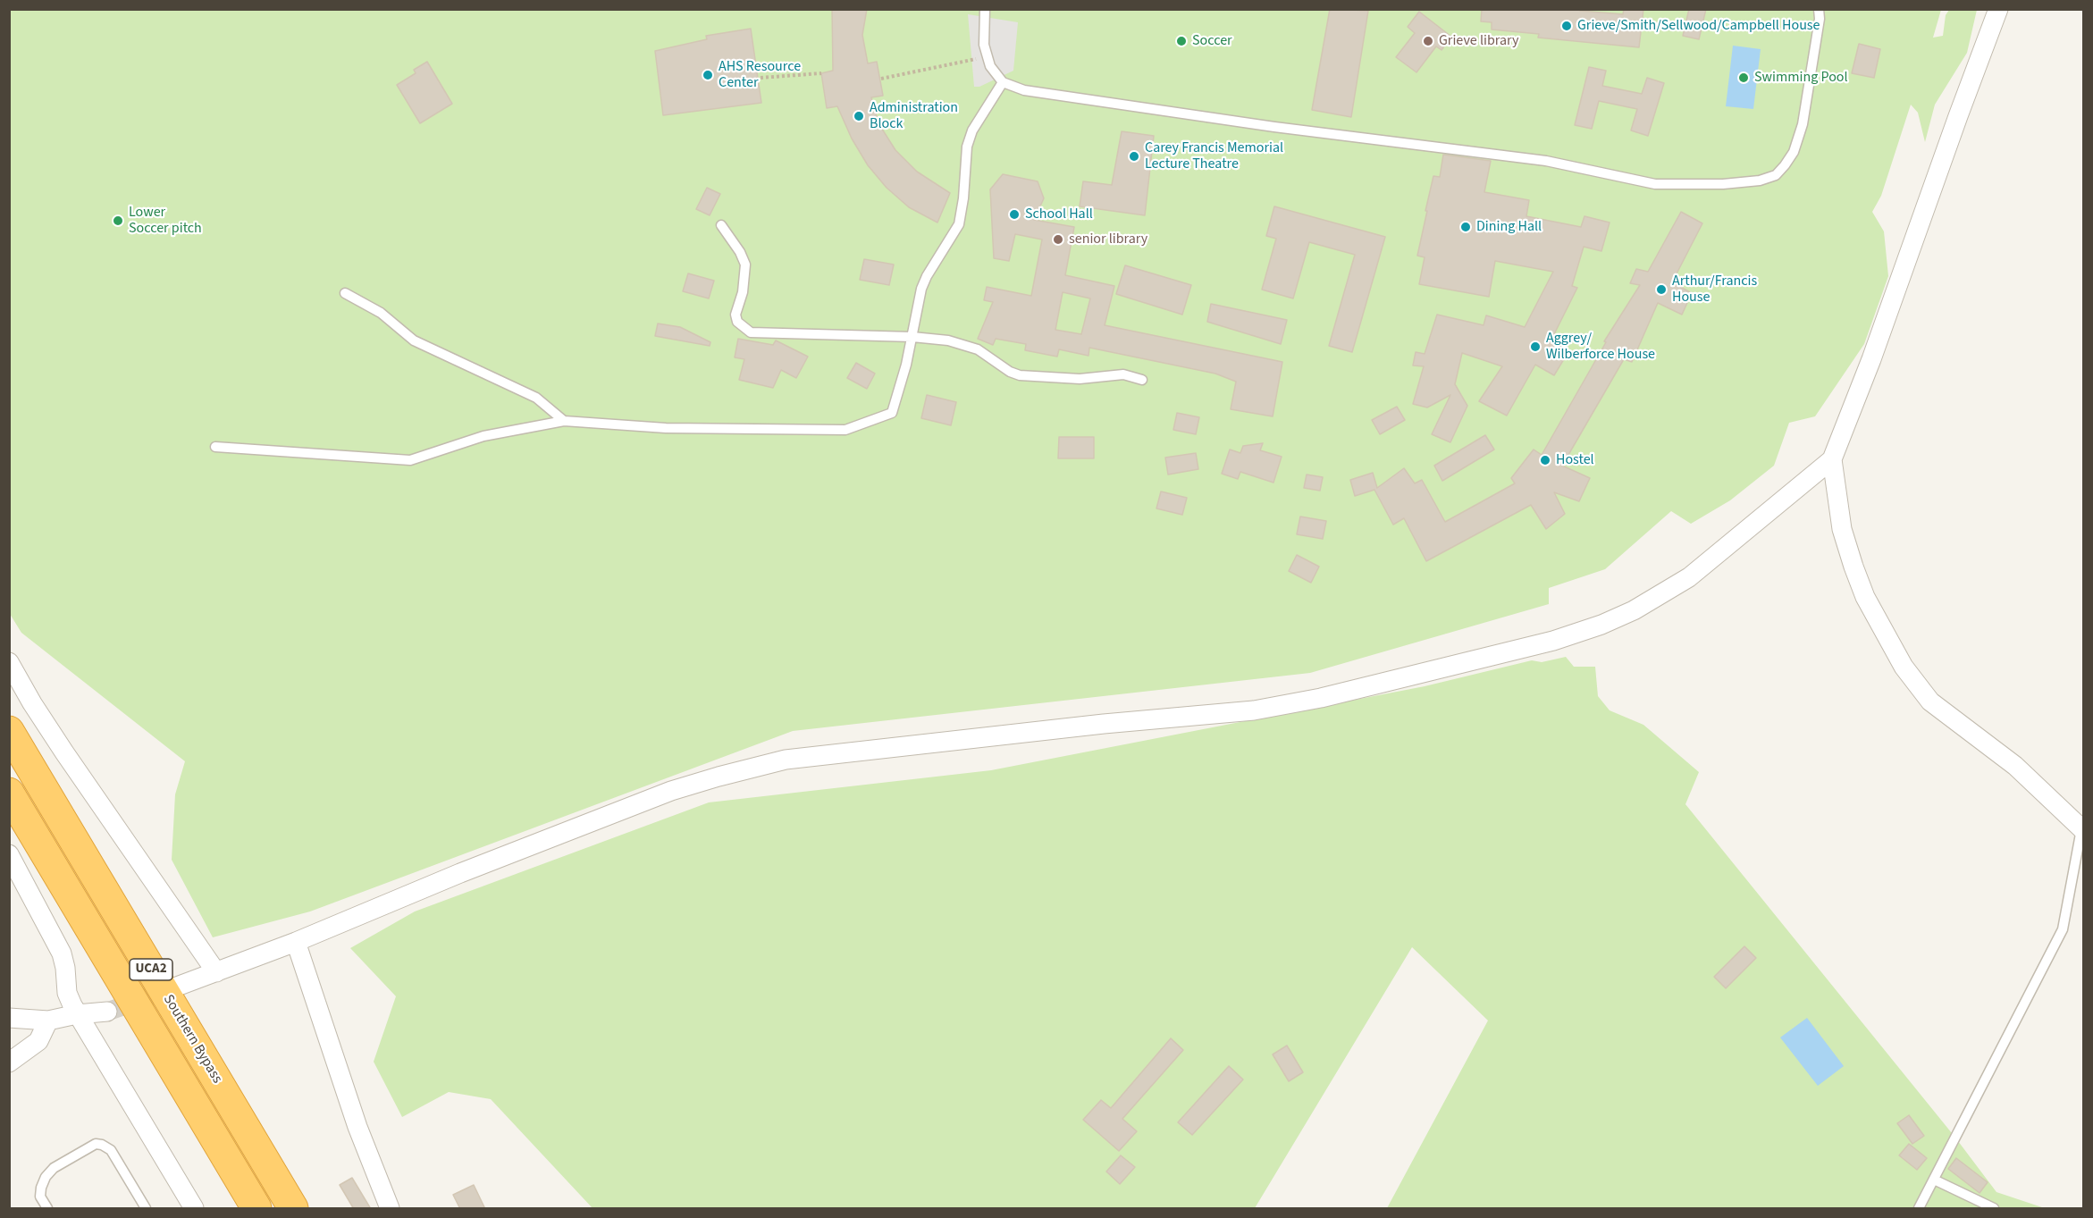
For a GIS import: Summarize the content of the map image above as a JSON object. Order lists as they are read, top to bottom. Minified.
{"streets":{"highway":["UCA2","Southern Bypass"]},"places":["Grieve/Smith/Sellwood/Campbell House","Soccer","Grieve library","AHS Resource Center","Swimming Pool","Administration Block","Carey Francis Memorial Lecture Theatre","School Hall","Lower Soccer pitch","Dining Hall","senior library","Arthur/Francis House","Aggrey/ Wilberforce House","Hostel"]}
